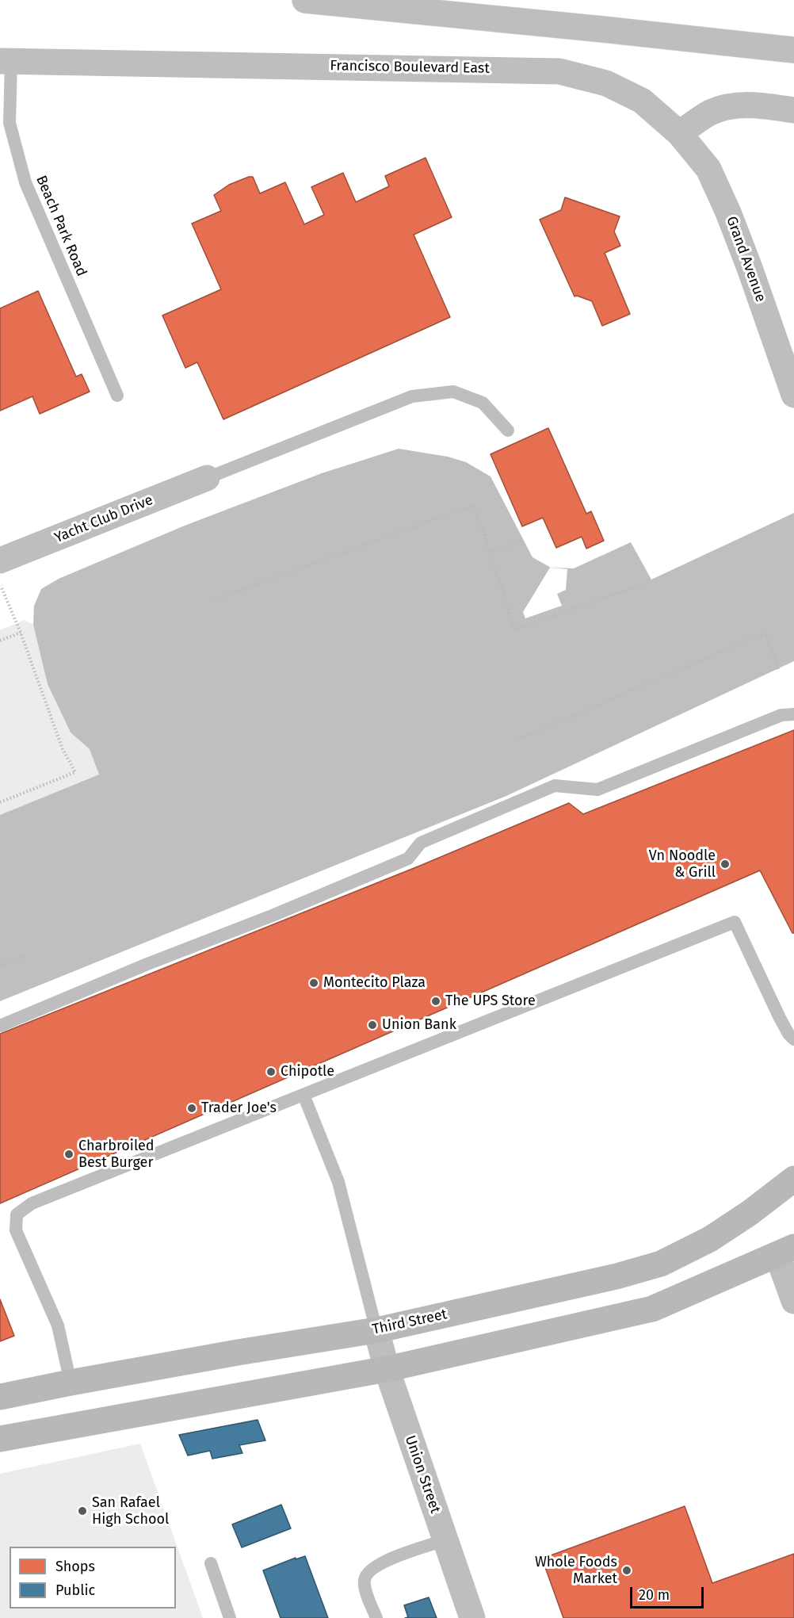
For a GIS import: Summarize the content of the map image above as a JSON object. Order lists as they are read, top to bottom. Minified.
{"streets":{"main road":["Francisco Boulevard East","Grand Avenue","Yacht Club Drive","Third Street","Union Street"],"lane":["Beach Park Road"]},"crossings":[["Francisco Boulevard East","Beach Park Road"],["Francisco Boulevard East","Grand Avenue"],["Third Street","Union Street"]],"places":["Vn Noodle & Grill","Montecito Plaza","The UPS Store","Union Bank","Chipotle","Trader Joe's","Charbroiled Best Burger","San Rafael High School","Whole Foods Market"],"legend":["Shops","Public"],"scale_bar":"20 m"}
